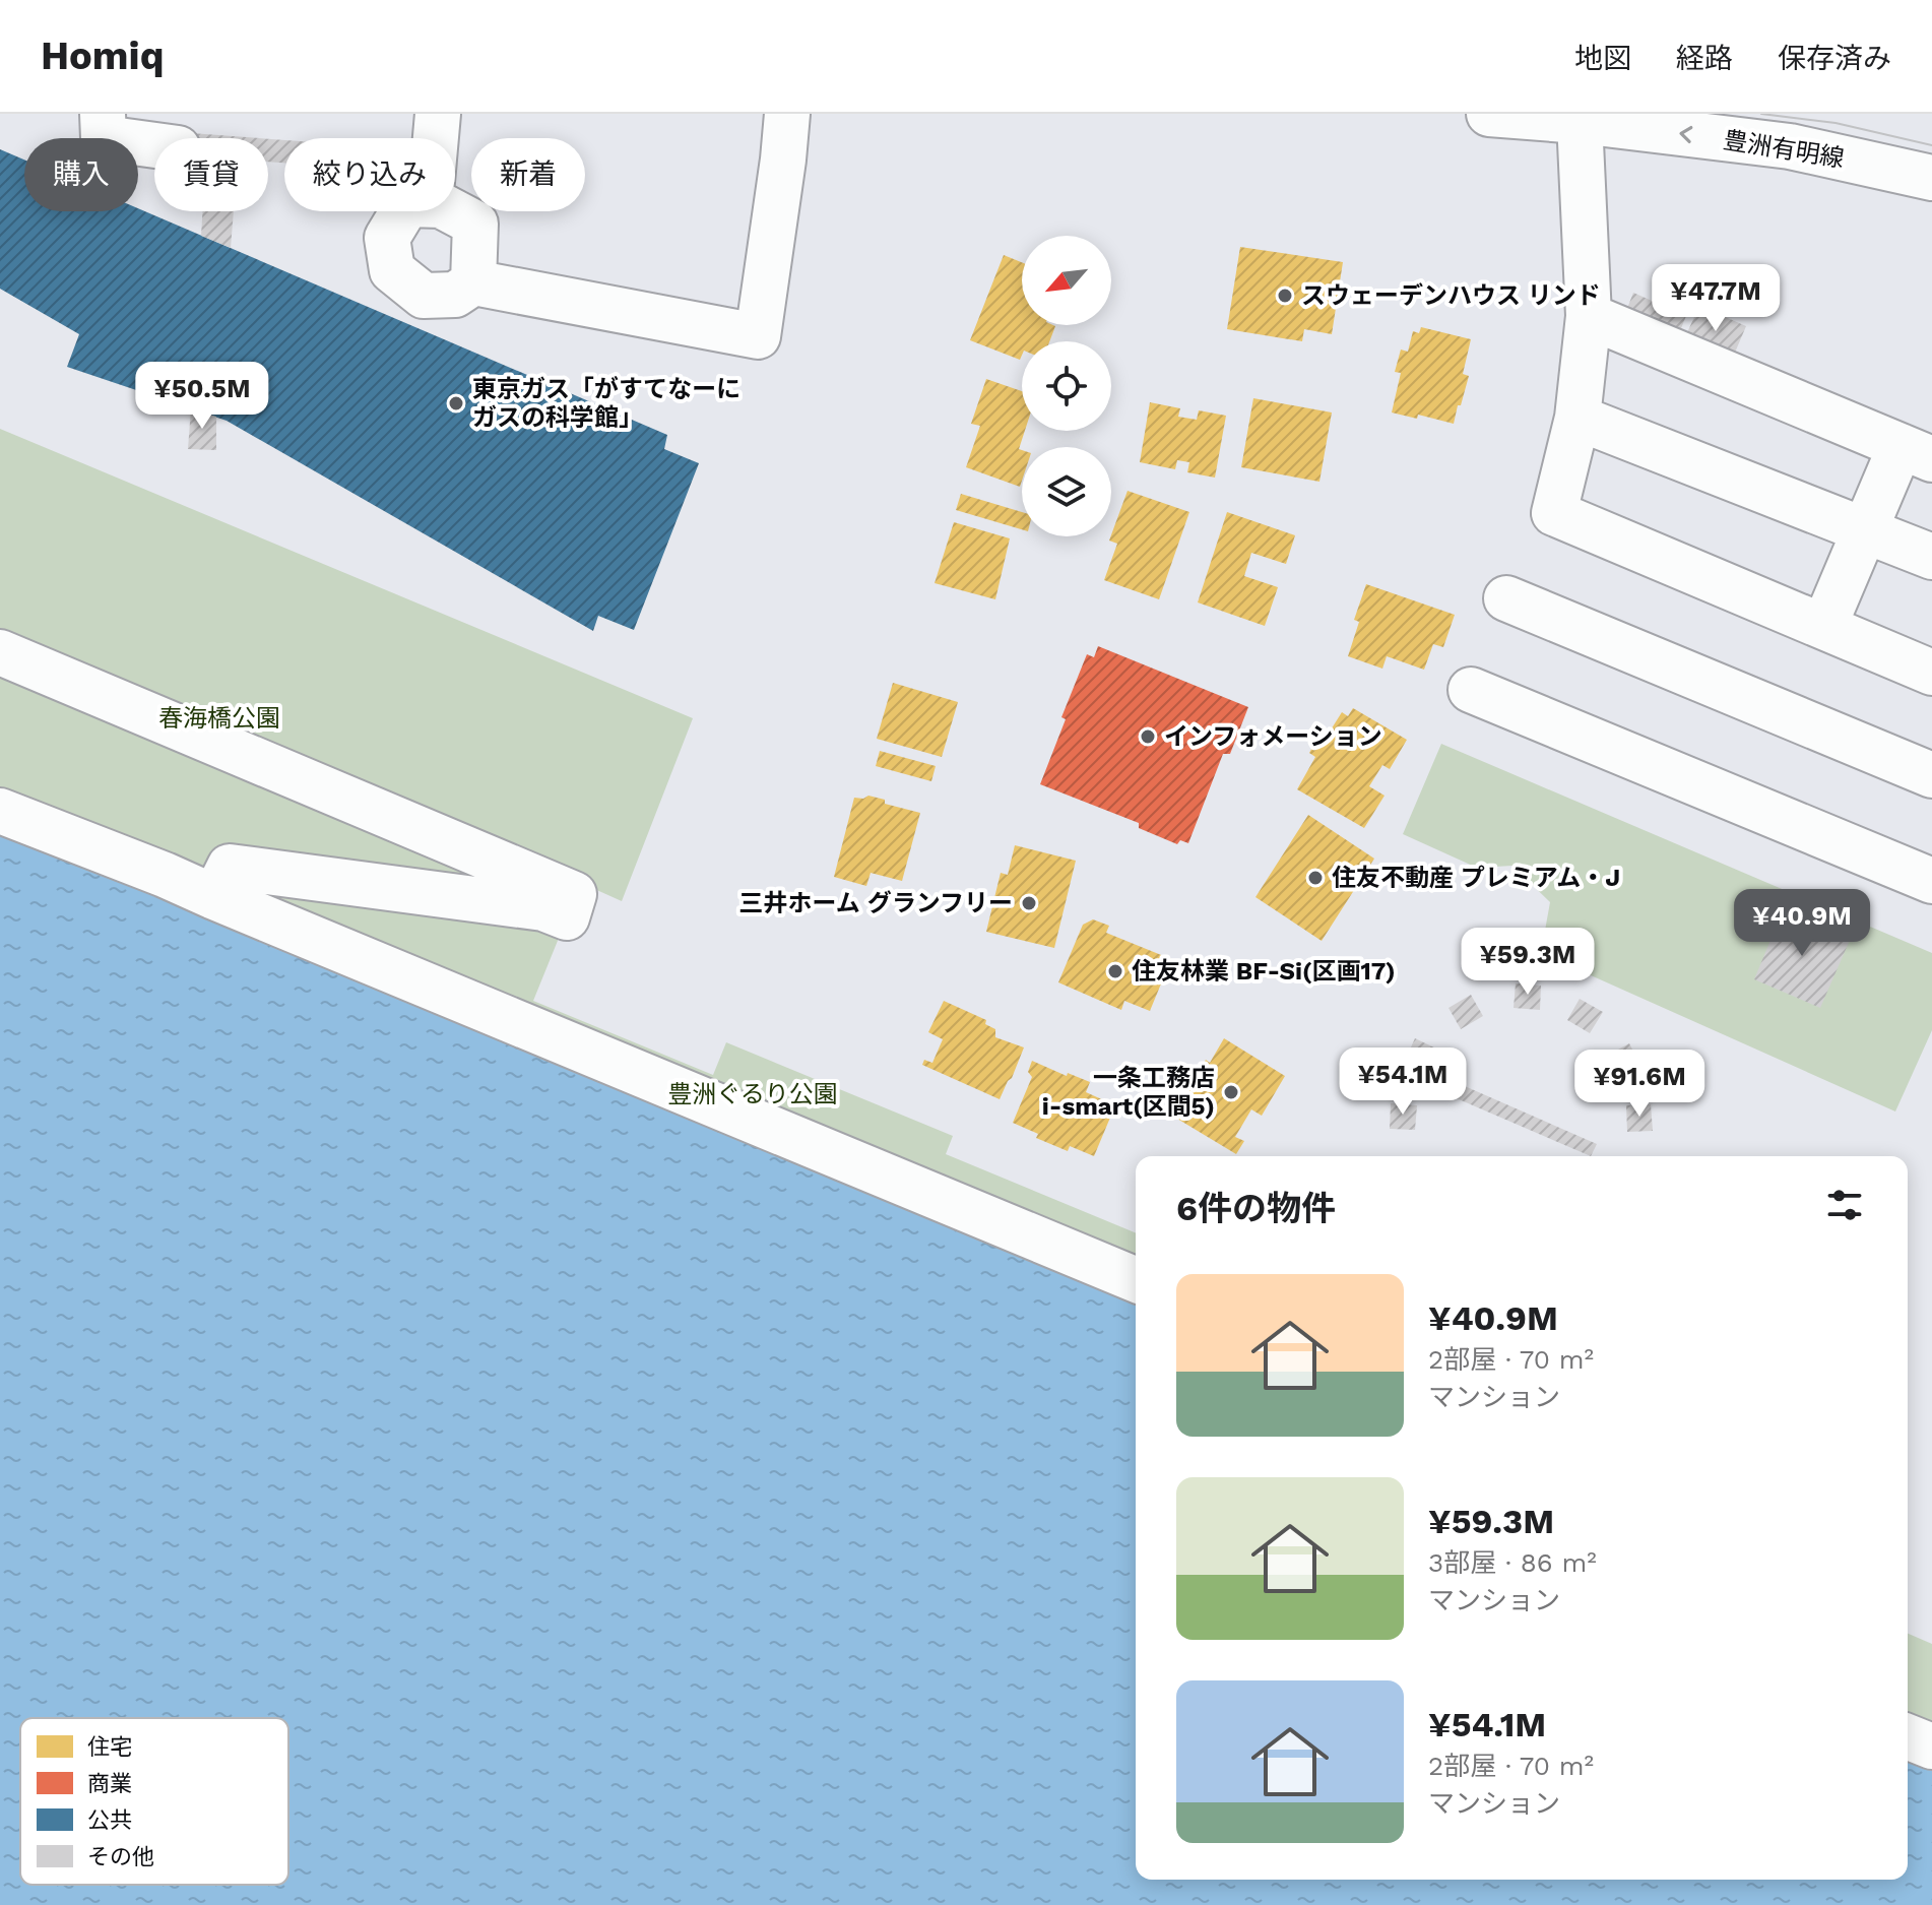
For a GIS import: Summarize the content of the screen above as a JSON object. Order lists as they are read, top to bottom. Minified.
{"streets":{"street":["豊洲有明線"]},"parks":["春海橋公園","豊洲ぐるり公園"],"places":["スウェーデンハウス リンド","東京ガス「がすてなーに ガスの科学館」","インフォメーション","住友不動産 プレミアム・J","三井ホーム グランフリー","住友林業 BF-Si(区画17)","一条工務店 i-smart(区間5)"],"legend":["住宅","商業","公共","その他"],"north":"bottom left","page":{"header":"Homiq","nav":["地図","経路","保存済み"],"chip":["購入","賃貸","絞り込み","新着"],"price":["¥47.7M","¥50.5M","¥40.9M","¥59.3M","¥54.1M","¥91.6M"],"heading":"6件の物件","list":[{"name":"¥40.9M","note":"2部屋 · 70 m² · マンション"},{"name":"¥59.3M","note":"3部屋 · 86 m² · マンション"},{"name":"¥54.1M","note":"2部屋 · 70 m² · マンション"}]}}
